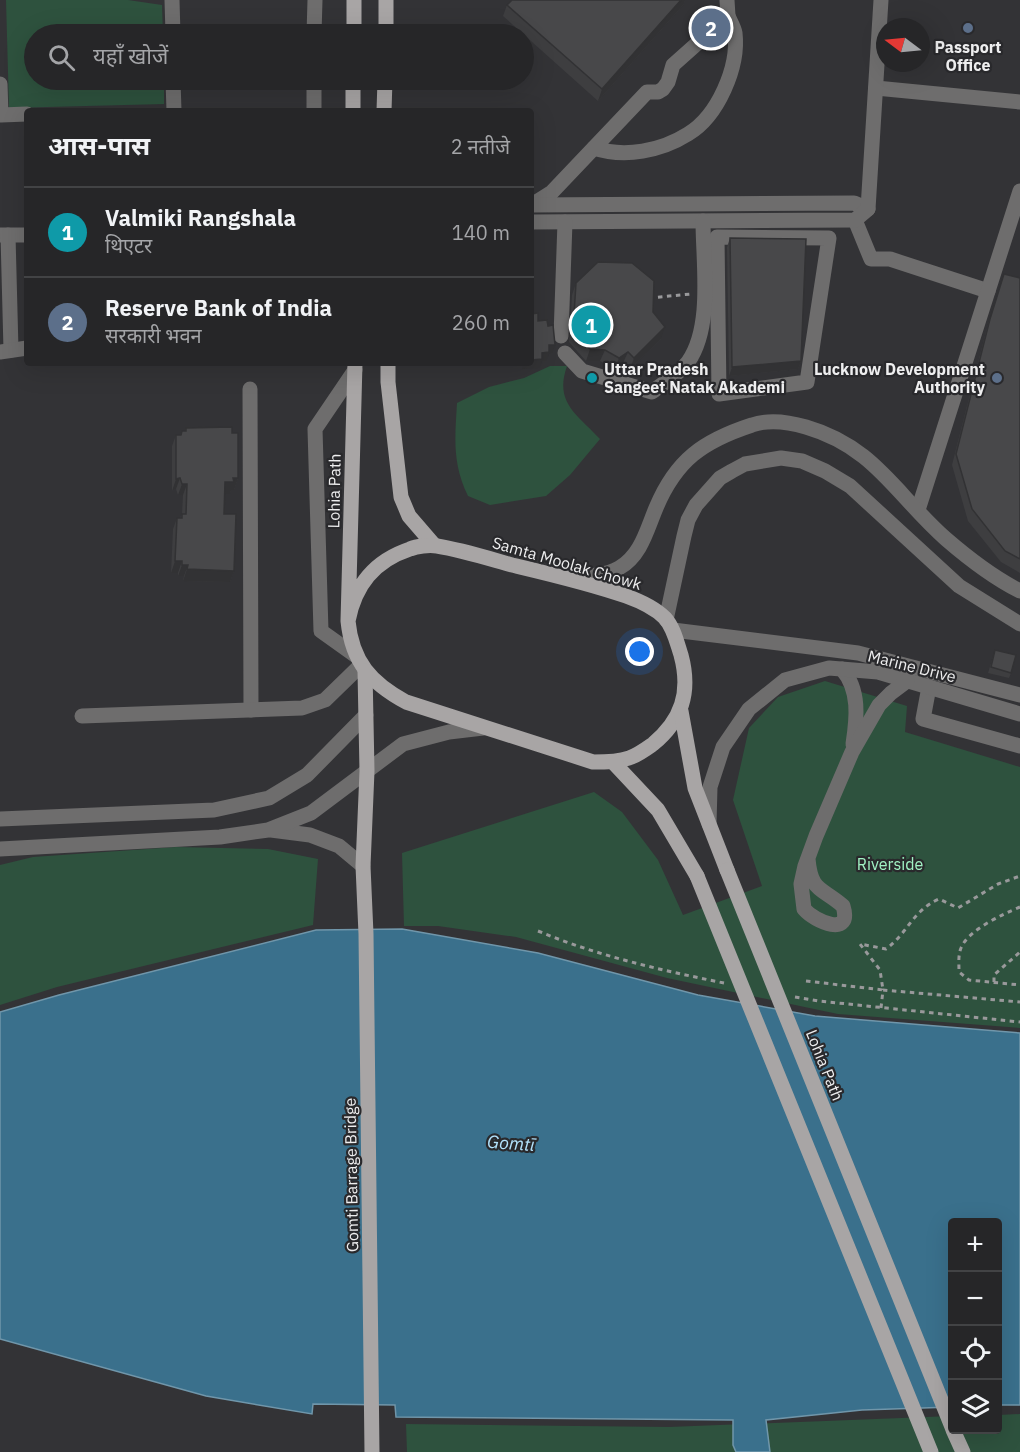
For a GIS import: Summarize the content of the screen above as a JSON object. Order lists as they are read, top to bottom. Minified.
{"streets":{"main road":["Lohia Path","Samta Moolak Chowk","Gomti Barrage Bridge"],"street":["Marine Drive"]},"crossings":[["Lohia Path","Samta Moolak Chowk"],["Lohia Path","Marine Drive"],["Samta Moolak Chowk","Marine Drive"],["Samta Moolak Chowk","Gomti Barrage Bridge"]],"water":["Gomtī"],"parks":["Riverside"],"places":["Passport Office","Uttar Pradesh Sangeet Natak Akademi","Lucknow Development Authority"],"north":"left","page":{"pins":["2","1"],"search":"यहाँ खोजें","heading":["आस-पास","2 नतीजे"],"list":[{"mark":"1","name":"Valmiki Rangshala","note":"थिएटर","value":"140 m"},{"mark":"2","name":"Reserve Bank of India","note":"सरकारी भवन","value":"260 m"}],"map_buttons":["+","−"]}}
